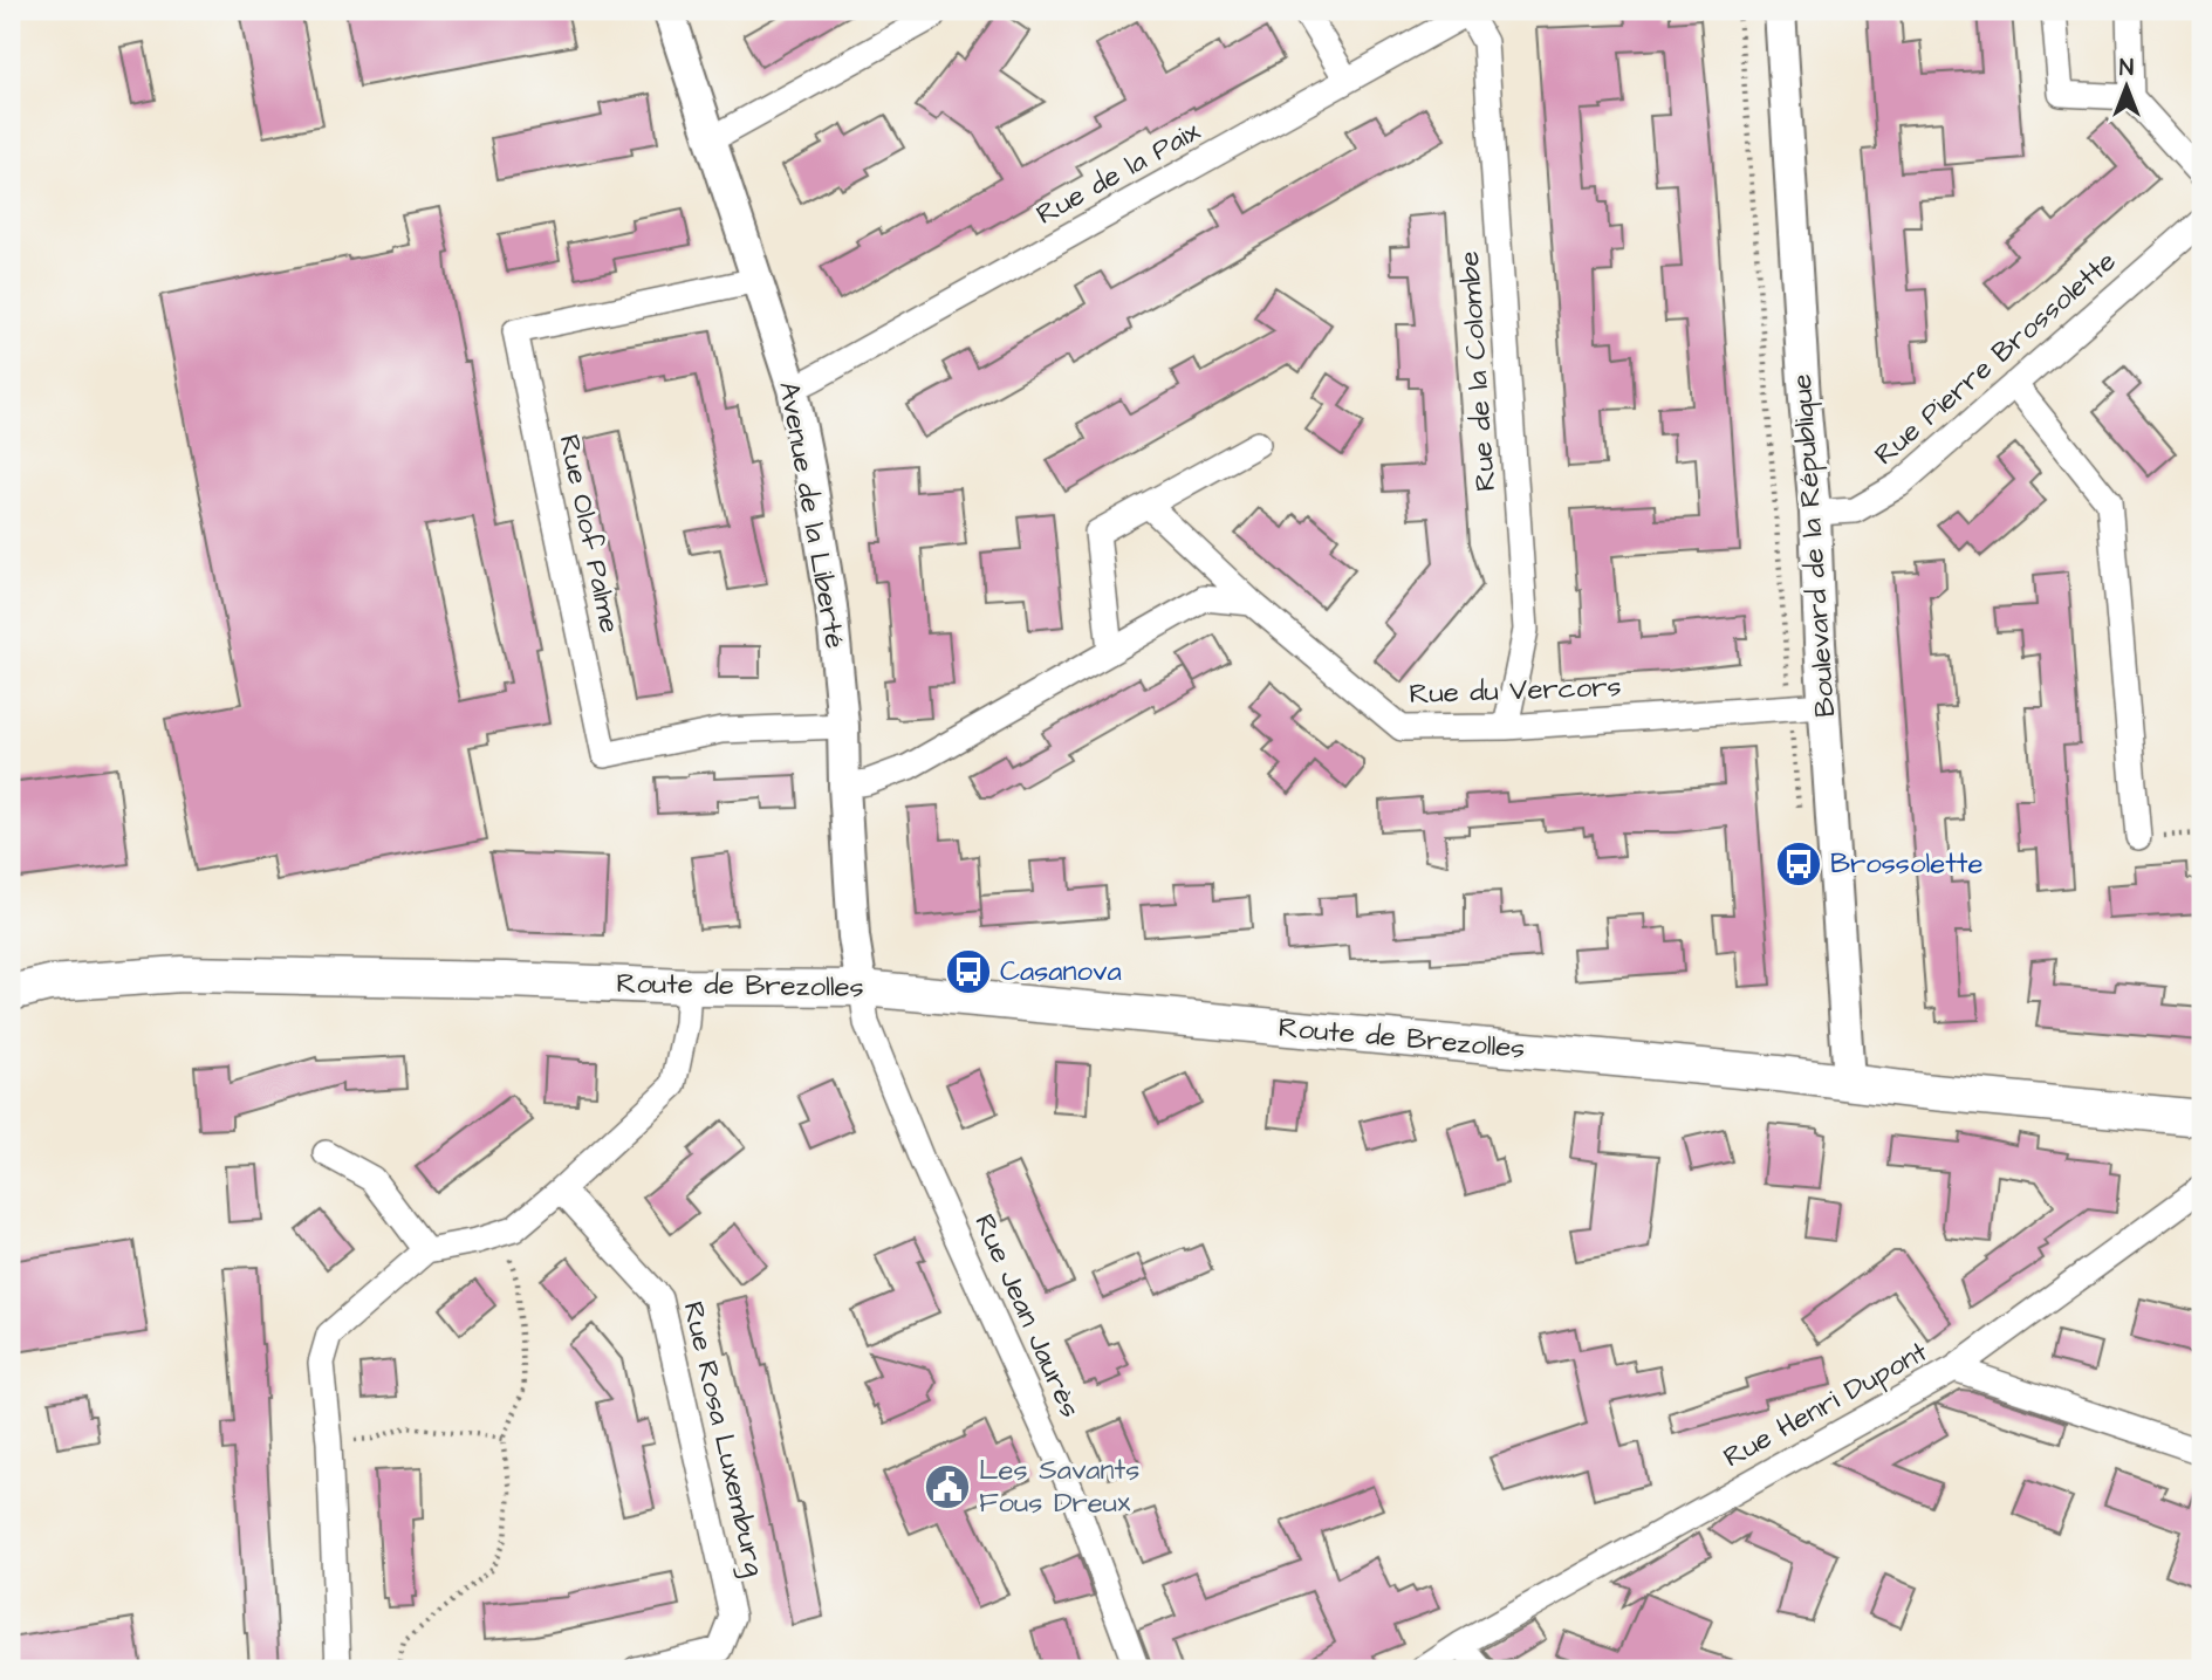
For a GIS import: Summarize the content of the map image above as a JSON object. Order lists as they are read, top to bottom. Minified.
{"streets":{"main road":["Route de Brezolles"],"street":["Rue de la Paix","Rue Pierre Brossolette","Rue de la Colombe","Avenue de la Liberté","Rue Olof Palme","Boulevard de la République","Rue du Vercors","Rue Jean Jaurès","Rue Henri Dupont","Rue Rosa Luxemburg"]},"crossings":[["Rue de la Paix","Rue de la Colombe"],["Rue de la Paix","Avenue de la Liberté"],["Rue Pierre Brossolette","Boulevard de la République"],["Rue de la Colombe","Rue du Vercors"],["Avenue de la Liberté","Rue Olof Palme"],["Avenue de la Liberté","Route de Brezolles"],["Avenue de la Liberté","Rue Jean Jaurès"],["Boulevard de la République","Rue du Vercors"],["Boulevard de la République","Route de Brezolles"],["Route de Brezolles","Rue Jean Jaurès"]],"places":{"bus stop":["Brossolette","Casanova"],"public building":["Les Savants Fous Dreux"]},"north":"top"}
